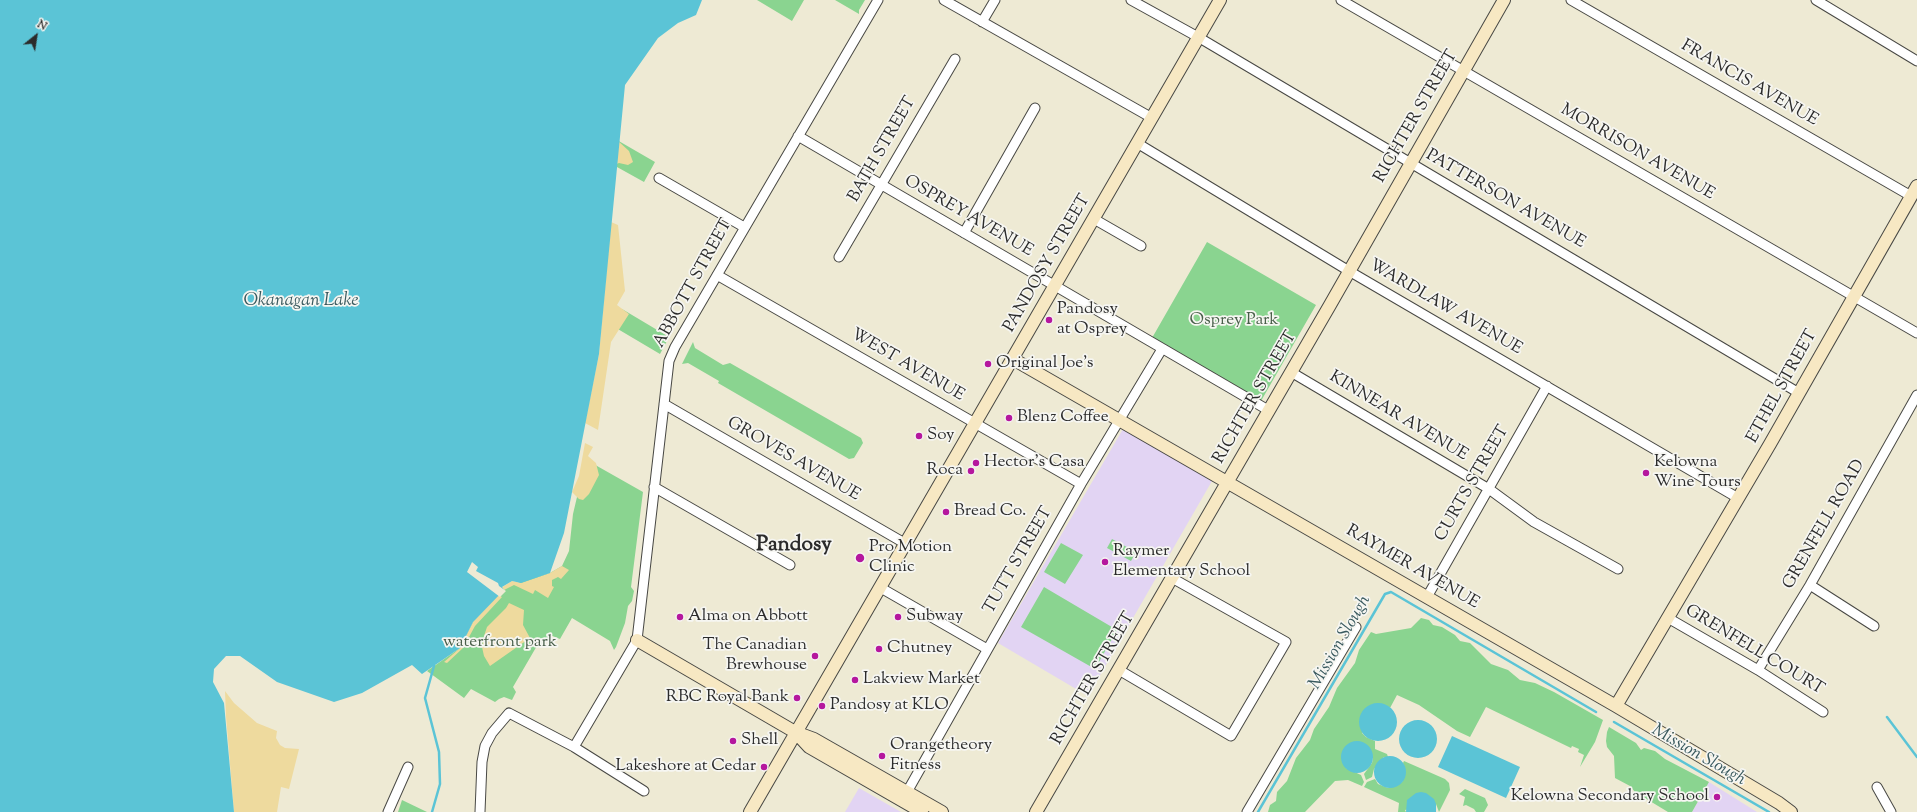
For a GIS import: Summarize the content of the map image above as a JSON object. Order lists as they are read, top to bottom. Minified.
{"streets":{"street":["FRANCIS AVENUE","RICHTER STREET","BATH STREET","MORRISON AVENUE","PATTERSON AVENUE","OSPREY AVENUE","PANDOSY STREET","ABBOTT STREET","WARDLAW AVENUE","WEST AVENUE","ETHEL STREET","KINNEAR AVENUE","GROVES AVENUE","CURTS STREET","GRENFELL ROAD","TUTT STREET","RAYMER AVENUE","GRENFELL COURT"]},"crossings":[["FRANCIS AVENUE","ETHEL STREET"],["RICHTER STREET","MORRISON AVENUE"],["RICHTER STREET","PATTERSON AVENUE"],["RICHTER STREET","OSPREY AVENUE"],["RICHTER STREET","WARDLAW AVENUE"],["RICHTER STREET","KINNEAR AVENUE"],["RICHTER STREET","RAYMER AVENUE"],["BATH STREET","OSPREY AVENUE"],["MORRISON AVENUE","ETHEL STREET"],["PATTERSON AVENUE","PANDOSY STREET"],["PATTERSON AVENUE","ETHEL STREET"],["OSPREY AVENUE","PANDOSY STREET"],["OSPREY AVENUE","ABBOTT STREET"],["OSPREY AVENUE","TUTT STREET"],["PANDOSY STREET","WARDLAW AVENUE"],["PANDOSY STREET","WEST AVENUE"],["PANDOSY STREET","GROVES AVENUE"],["PANDOSY STREET","RAYMER AVENUE"],["ABBOTT STREET","WEST AVENUE"],["ABBOTT STREET","GROVES AVENUE"],["WARDLAW AVENUE","ETHEL STREET"],["WARDLAW AVENUE","CURTS STREET"],["WEST AVENUE","TUTT STREET"],["ETHEL STREET","RAYMER AVENUE"],["ETHEL STREET","GRENFELL COURT"],["KINNEAR AVENUE","CURTS STREET"],["CURTS STREET","RAYMER AVENUE"],["GRENFELL ROAD","GRENFELL COURT"],["TUTT STREET","RAYMER AVENUE"]],"districts":["Pandosy"],"water":["Okanagan Lake","Mission Slough"],"parks":["Osprey Park","waterfront park"],"places":["Pandosy at Osprey","Original Joe's","Blenz Coffee","Soy","Hector's Casa","Roca","Kelowna Wine Tours","Bread Co.","Pro Motion Clinic","Raymer Elementary School","Alma on Abbott","Subway","Chutney","The Canadian Brewhouse","Lakview Market","RBC Royal Bank","Pandosy at KLO","Shell","Orangetheory Fitness","Lakeshore at Cedar","Kelowna Secondary School"],"north":"top right"}
